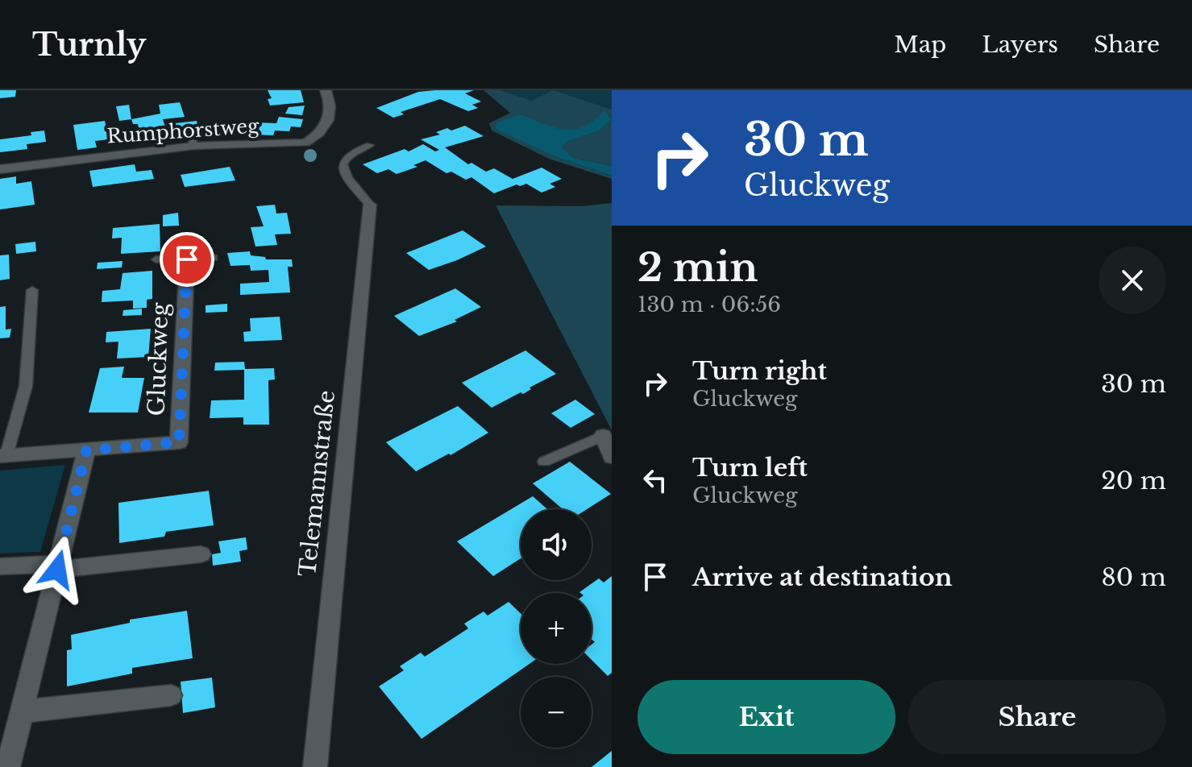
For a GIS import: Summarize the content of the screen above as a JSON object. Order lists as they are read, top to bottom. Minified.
{"streets":{"street":["Rumphorstweg","Gluckweg","Telemannstraße"]},"page":{"header":"Turnly","nav":["Map","Layers","Share"],"turn":["30 m","Gluckweg"],"heading":["2 min","130 m · 06:56"],"list":[{"name":"Turn right","note":"Gluckweg","value":"30 m"},{"name":"Turn left","note":"Gluckweg","value":"20 m"},{"name":"Arrive at destination","value":"80 m"}],"map_buttons":["+","−"],"buttons":["Exit","Share"]}}
